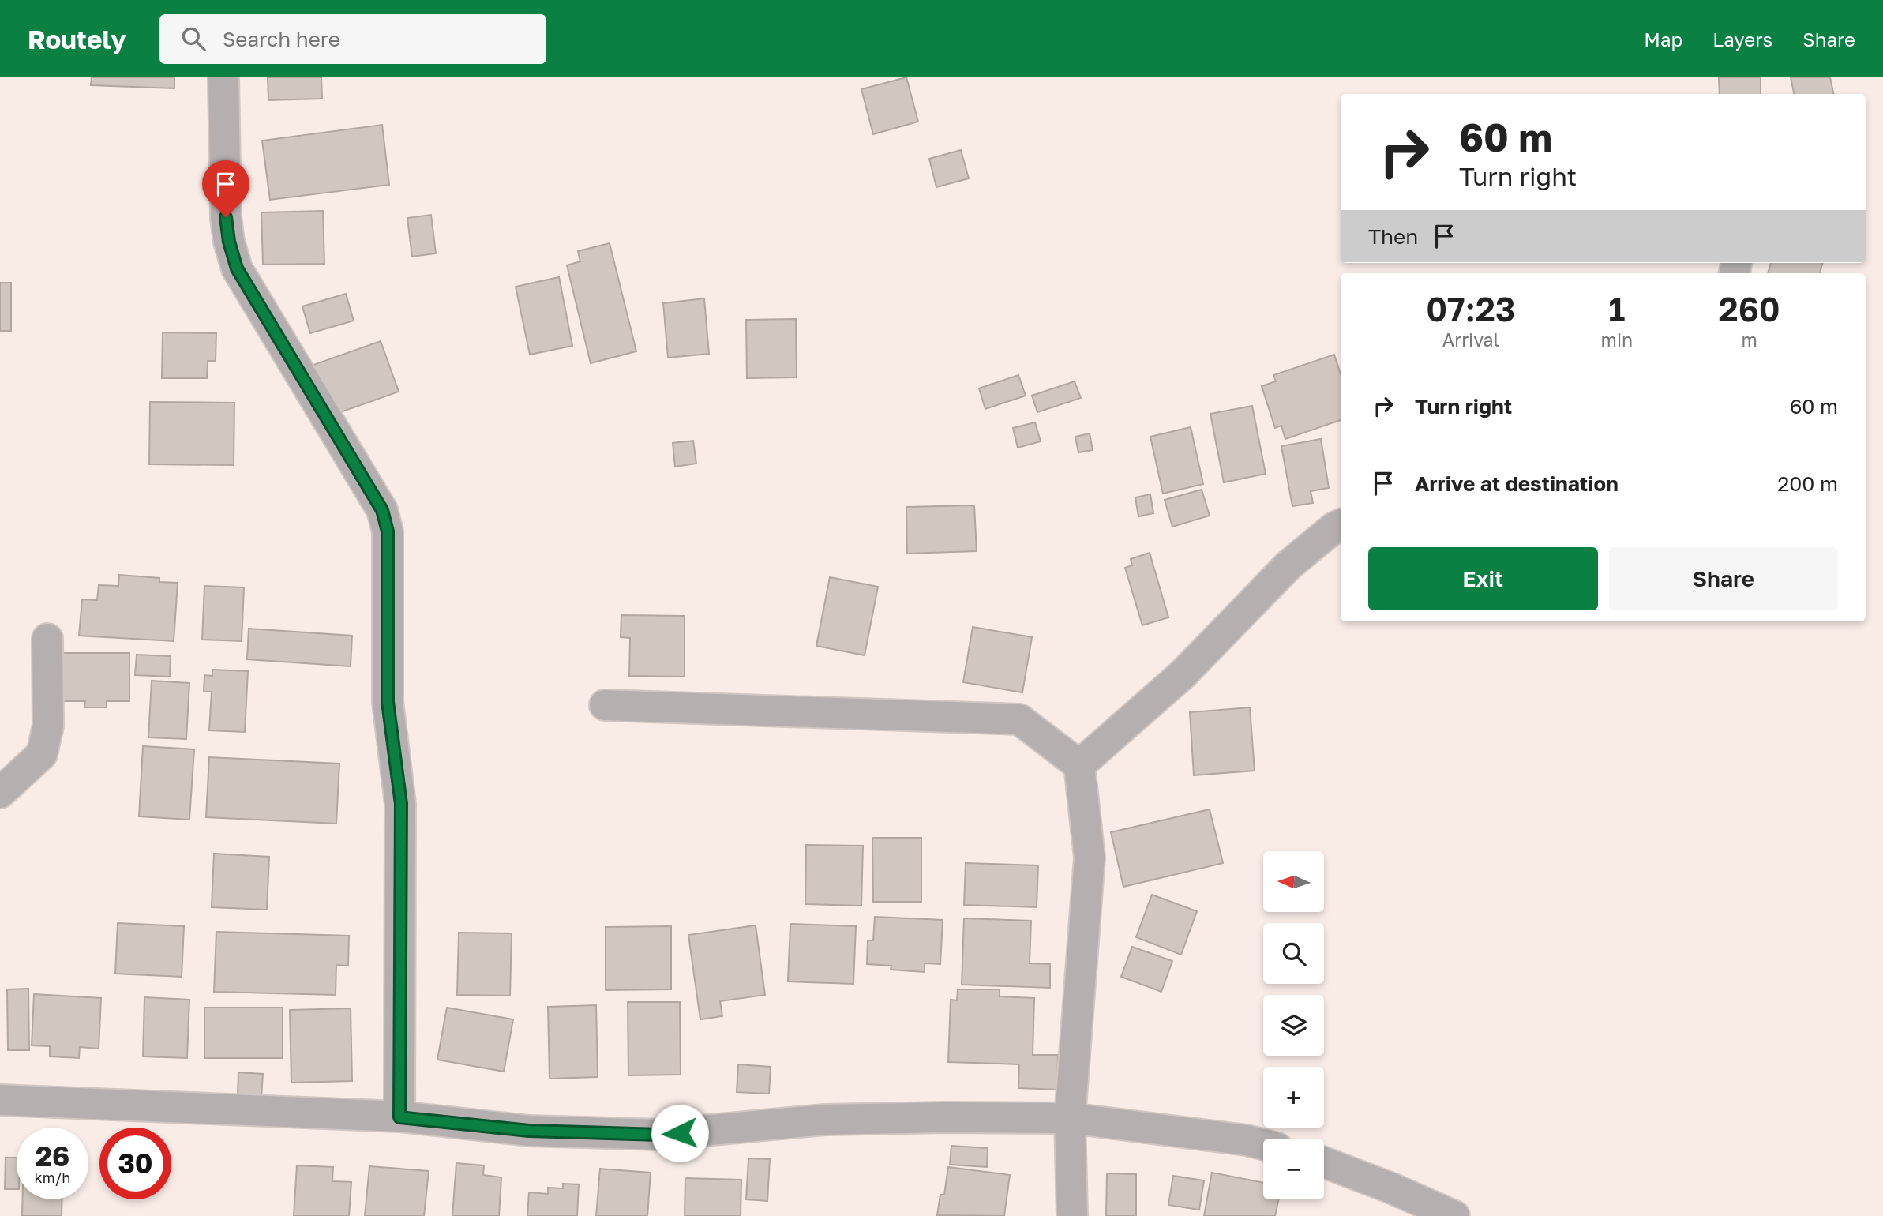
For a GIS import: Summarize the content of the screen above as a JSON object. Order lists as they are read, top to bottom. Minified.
{"north":"left","page":{"header":"Routely","search":"Search here","nav":["Map","Layers","Share"],"turn":["60 m","Turn right"],"then":"Then","eta":["07:23","Arrival","1","min","260","m"],"list":[{"name":"Turn right","value":"60 m"},{"name":"Arrive at destination","value":"200 m"}],"buttons":["Exit","Share"],"map_buttons":["+","−"],"speed":"26 km/h","limit":"30"}}
